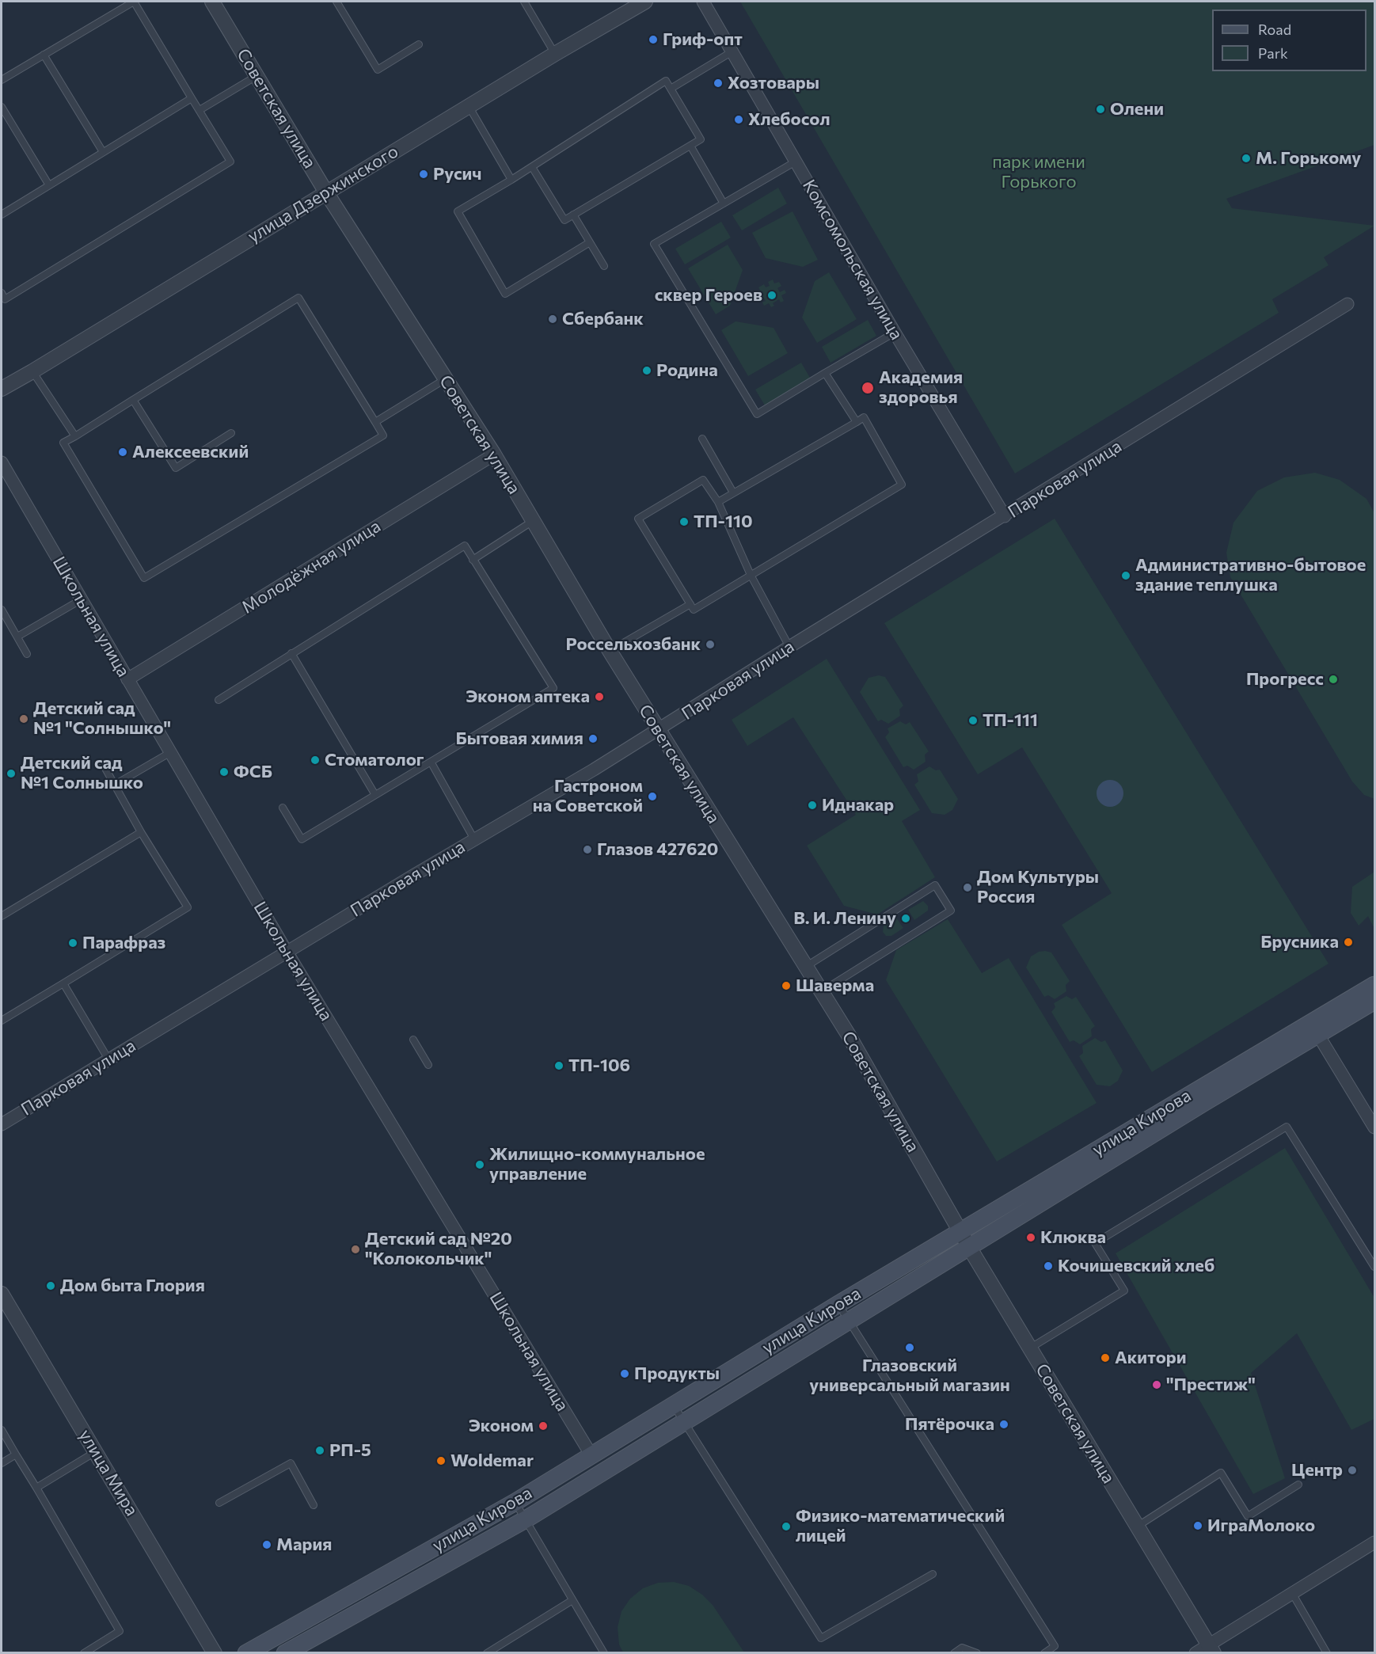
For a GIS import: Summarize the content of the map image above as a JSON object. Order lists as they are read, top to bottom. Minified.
{"streets":{"main road":["улица Кирова"],"street":["Советская улица","улица Дзержинского","Комсомольская улица","Парковая улица","Молодёжная улица","Школьная улица","улица Мира"]},"crossings":[["Советская улица","улица Дзержинского"],["Советская улица","Парковая улица"],["Советская улица","Молодёжная улица"],["Советская улица","улица Кирова"],["Комсомольская улица","Парковая улица"],["Парковая улица","Школьная улица"],["Молодёжная улица","Школьная улица"],["Школьная улица","улица Кирова"]],"parks":["парк имени Горького"],"places":["Гриф-опт","Хозтовары","Олени","Хлебосол","М. Горькому","Русич","сквер Героев","Сбербанк","Родина","Академия здоровья","Алексеевский","ТП-110","Административно-бытовое здание теплушка","Россельхозбанк","Прогресс","Эконом аптека","Детский сад №1 \"Солнышко\"","ТП-111","Бытовая химия","Стоматолог","ФСБ","Детский сад №1 Солнышко","Гастроном на Советской","Иднакар","Глазов 427620","Дом Культуры Россия","В. И. Ленину","Брусника","Парафраз","Шаверма","ТП-106","Жилищно-коммунальное управление","Клюква","Детский сад №20 \"Колокольчик\"","Кочишевский хлеб","Дом быта Глория","Глазовский универсальный магазин","Акитори","Продукты","\"Престиж\"","Пятёрочка","Эконом","РП-5","Woldemar","Центр","ИграМолоко","Физико-математический лицей","Мария"],"legend":["Road","Park"]}
